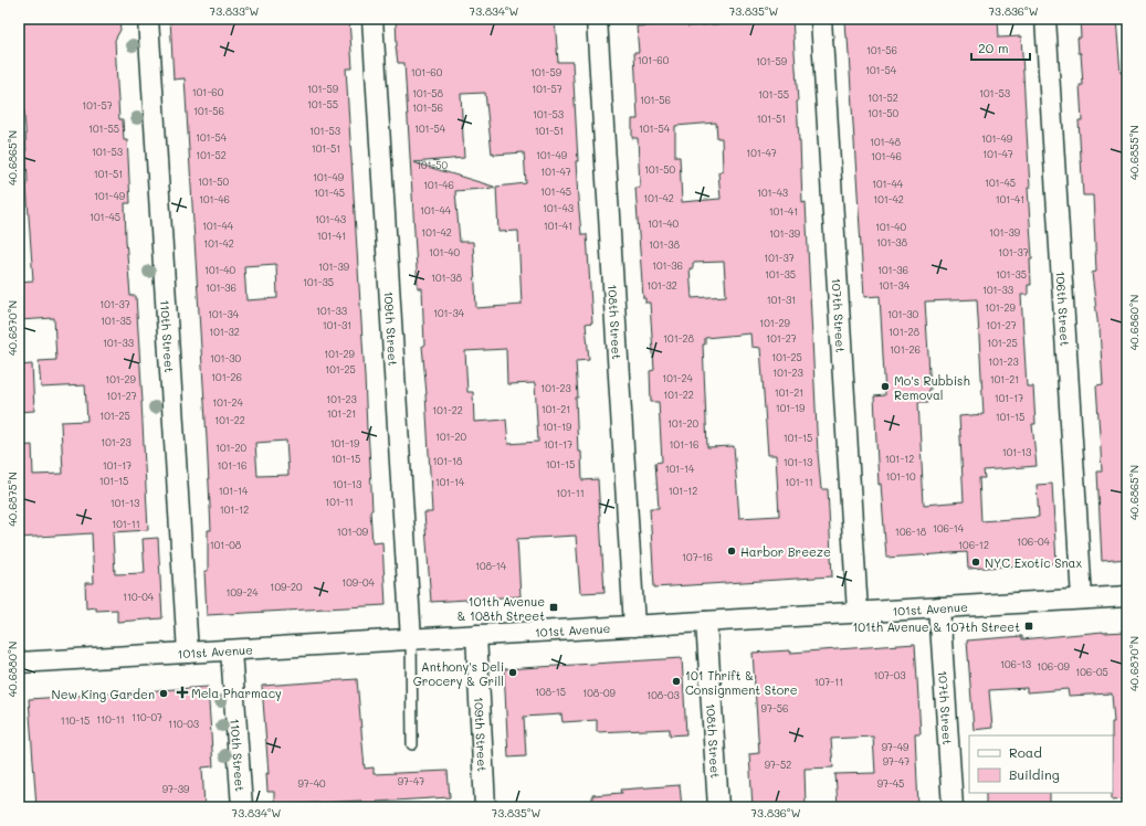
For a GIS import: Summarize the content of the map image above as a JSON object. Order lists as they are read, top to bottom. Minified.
{"streets":{"street":["106th Street","107th Street","108th Street","109th Street","110th Street","101st Avenue"]},"crossings":[["106th Street","101st Avenue"],["107th Street","101st Avenue"],["108th Street","101st Avenue"],["109th Street","101st Avenue"],["110th Street","101st Avenue"]],"places":{"other":["Mo's Rubbish Removal","Harbor Breeze","NYC Exotic Snax","Anthony's Deli Grocery & Grill","101 Thrift & Consignment Store","New King Garden"],"transit":["101th Avenue & 108th Street","101th Avenue & 107th Street"],"health":["Mela Pharmacy"]},"house_numbers":["101-56","101-60","101-59","101-54","101-60","101-59","101-59","101-57","101-60","101-58","101-53","101-55","101-52","101-56","101-55","101-57","101-56","101-56","101-50","101-53","101-51","101-55","101-54","101-54","101-53","101-51","101-54","101-49","101-48","101-51","101-53","101-47","101-47","101-52","101-49","101-46","101-50","101-50","101-47","101-51","101-49","101-50","101-45","101-44","101-46","101-45","101-45","101-43","101-49","101-42","101-46","101-42","101-41","101-43","101-44","101-41","101-45","101-43","101-40","101-44","101-41","101-40","101-42","101-39","101-39","101-41","101-38","101-42","101-38","101-40","101-37","101-37","101-36","101-39","101-40","101-36","101-35","101-35","101-38","101-35","101-32","101-34","101-36","101-33","101-31","101-37","101-29","101-33","101-34","101-34","101-30","101-35","101-29","101-31","101-27","101-32","101-28","101-28","101-27","101-33","101-25","101-26","101-29","101-25","101-30","101-23","101-25","101-23","101-26","101-24","101-29","101-21","101-23","101-21","101-22","101-27","101-17","101-23","101-24","101-19","101-21","101-22","101-21","101-25","101-15","101-22","101-20","101-19","101-20","101-15","101-23","101-19","101-17","101-16","101-20","101-13","101-15","101-12","101-18","101-13","101-15","101-17","101-16","101-14","101-10","101-15","101-14","101-11","101-13","101-14","101-12","101-11","101-11","101-13","101-12","101-11","106-14","101-09","106-18","106-04","101-08","106-12","107-16","108-14","109-04","109-20","109-24","110-04","106-13","106-09","106-05","107-03","107-11","108-15","108-09","108-03","97-56","110-07","110-11","110-15","110-03","97-49","97-47","97-52","97-47","97-40","97-45","97-39"],"legend":["Road","Building"],"scale_bar":"20 m","coordinates":["73.833°W","73.834°W","73.835°W","73.836°W","40.6855°N","40.6865°N","40.6860°N","40.6870°N","40.6875°N","40.6880°N"]}
